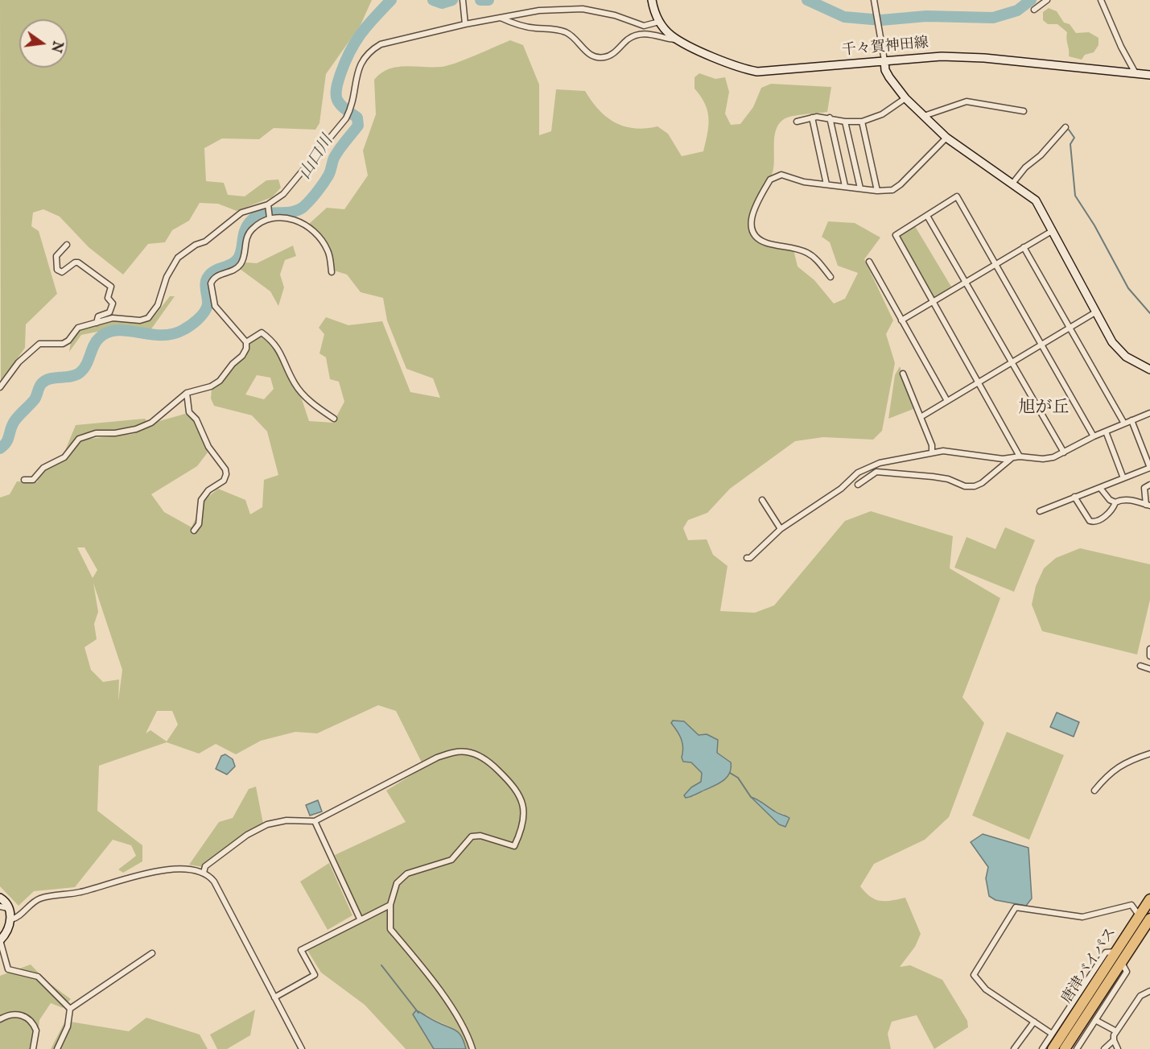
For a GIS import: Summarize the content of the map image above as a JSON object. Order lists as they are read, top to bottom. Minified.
{"streets":{"highway":["唐津バイパス"],"main road":["千々賀神田線"]},"districts":["旭が丘"],"water":["山口川"],"north":"right"}
